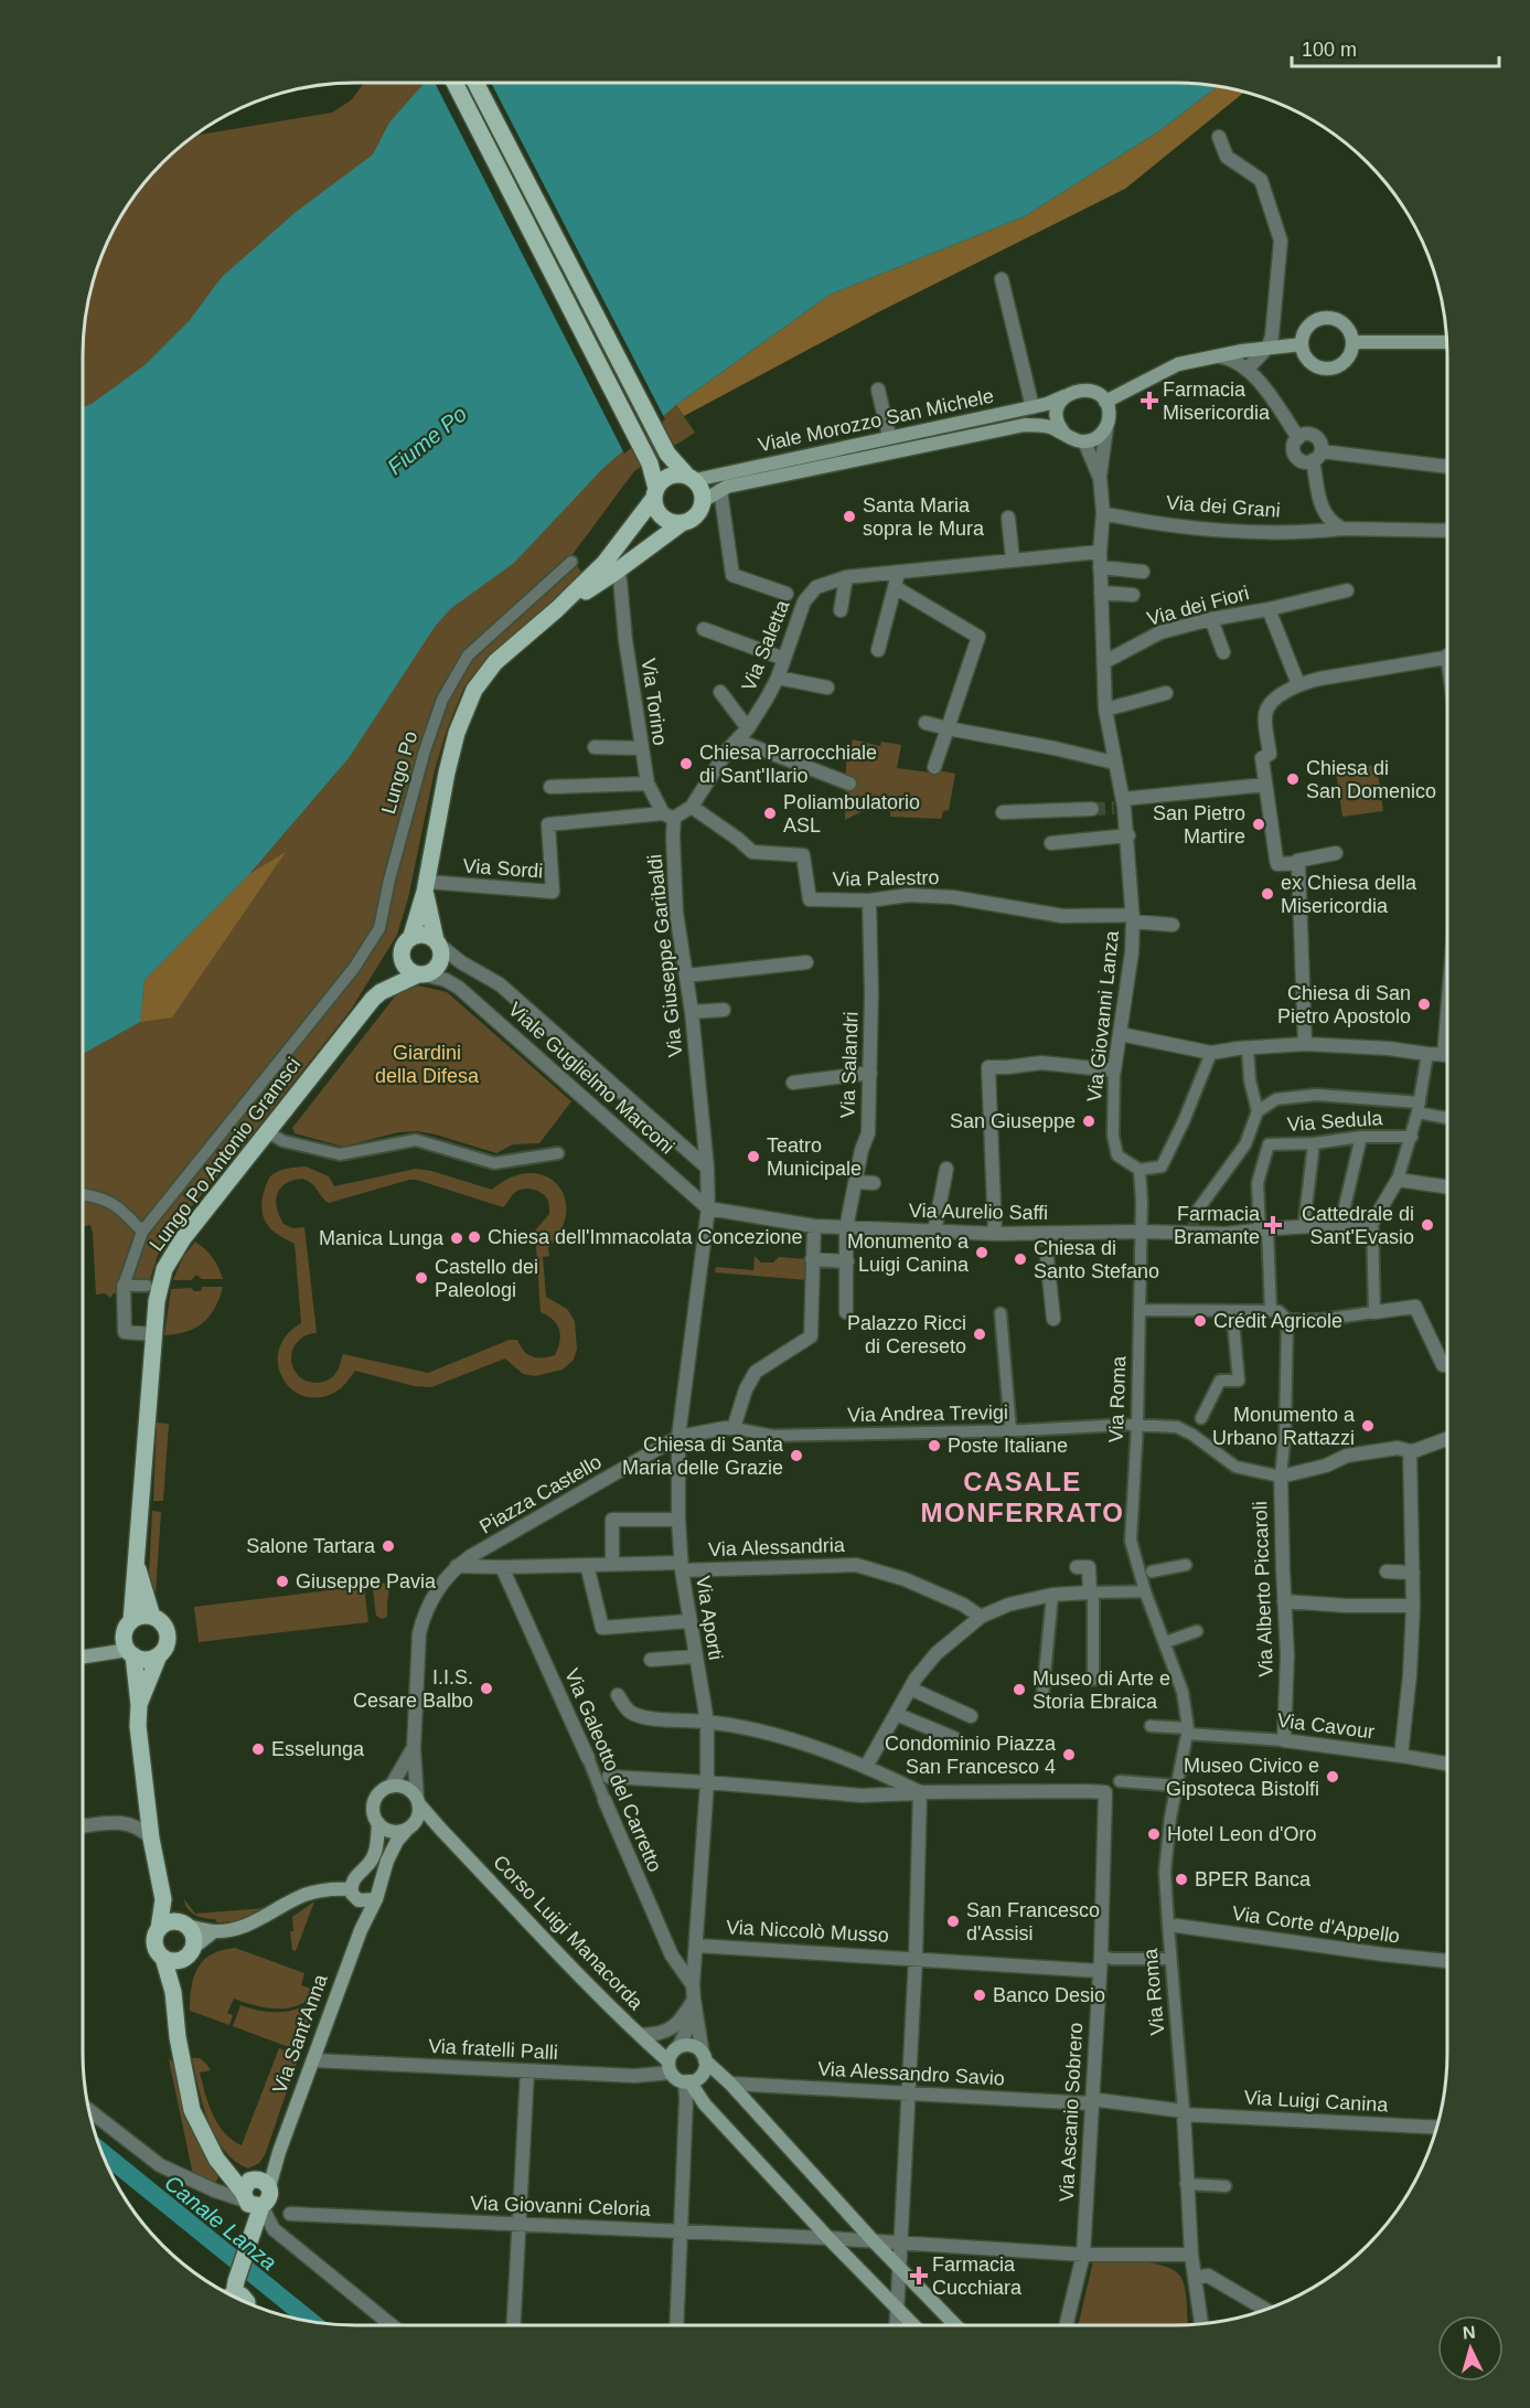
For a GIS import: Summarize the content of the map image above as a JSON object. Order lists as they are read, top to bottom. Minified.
{"streets":{"main road":["Viale Morozzo San Michele","Lungo Po Antonio Gramsci","Corso Luigi Manacorda","Via Sant'Anna"],"street":["Via dei Grani","Via dei Fiori","Via Saletta","Via Torino","Lungo Po","Via Sordi","Via Palestro","Via Giuseppe Garibaldi","Via Giovanni Lanza","Via Salandri","Viale Guglielmo Marconi","Via Sedula","Via Aurelio Saffi","Via Roma","Via Andrea Trevigi","Piazza Castello","Via Alessandria","Via Alberto Piccaroli","Via Aporti","Via Cavour","Via Galeotto del Carretto","Via Corte d'Appello","Via Niccolò Musso","Via fratelli Palli","Via Alessandro Savio","Via Luigi Canina","Via Ascanio Sobrero","Via Giovanni Celoria"]},"crossings":[["Viale Morozzo San Michele","Via Giovanni Lanza"],["Via dei Grani","Via Giovanni Lanza"],["Via dei Fiori","Via Giovanni Lanza"],["Via Saletta","Via Torino"],["Via Saletta","Via Sordi"],["Via Saletta","Via Palestro"],["Via Saletta","Via Giuseppe Garibaldi"],["Via Saletta","Via Giovanni Lanza"],["Via Torino","Via Sordi"],["Via Torino","Via Giuseppe Garibaldi"],["Lungo Po","Lungo Po Antonio Gramsci"],["Via Sordi","Via Giuseppe Garibaldi"],["Via Palestro","Via Giovanni Lanza"],["Via Palestro","Via Salandri"],["Via Giuseppe Garibaldi","Viale Guglielmo Marconi"],["Via Salandri","Via Aurelio Saffi"],["Viale Guglielmo Marconi","Lungo Po Antonio Gramsci"],["Via Sedula","Via Aurelio Saffi"],["Via Aurelio Saffi","Via Roma"],["Via Roma","Via Andrea Trevigi"],["Via Roma","Via Cavour"],["Via Roma","Via Corte d'Appello"],["Via Roma","Via Alessandro Savio"],["Via Roma","Via Luigi Canina"],["Via Andrea Trevigi","Piazza Castello"],["Via Andrea Trevigi","Via Alberto Piccaroli"],["Piazza Castello","Via Alessandria"],["Piazza Castello","Via Galeotto del Carretto"],["Piazza Castello","Corso Luigi Manacorda"],["Piazza Castello","Via Sant'Anna"],["Via Alessandria","Via Aporti"],["Via Alberto Piccaroli","Via Cavour"],["Via Aporti","Via Galeotto del Carretto"],["Via Aporti","Via Niccolò Musso"],["Via Niccolò Musso","Via Ascanio Sobrero"],["Corso Luigi Manacorda","Via Sant'Anna"],["Corso Luigi Manacorda","Via fratelli Palli"],["Via Sant'Anna","Via fratelli Palli"],["Via Alessandro Savio","Via Luigi Canina"],["Via Alessandro Savio","Via Ascanio Sobrero"]],"districts":["CASALE MONFERRATO"],"water":["Fiume Po","Canale Lanza"],"parks":["Giardini della Difesa"],"places":{"health":["Farmacia Misericordia","Farmacia Bramante","Farmacia Cucchiara"],"other":["Santa Maria sopra le Mura","Chiesa Parrocchiale di Sant'Ilario","Chiesa di San Domenico","Poliambulatorio ASL","San Pietro Martire","ex Chiesa della Misericordia","Chiesa di San Pietro Apostolo","San Giuseppe","Teatro Municipale","Cattedrale di Sant'Evasio","Chiesa dell'Immacolata Concezione","Manica Lunga","Monumento a Luigi Canina","Chiesa di Santo Stefano","Castello dei Paleologi","Crédit Agricole","Palazzo Ricci di Cereseto","Monumento a Urbano Rattazzi","Poste Italiane","Chiesa di Santa Maria delle Grazie","Salone Tartara","Giuseppe Pavia","I.I.S. Cesare Balbo","Museo di Arte e Storia Ebraica","Esselunga","Condominio Piazza San Francesco 4","Museo Civico e Gipsoteca Bistolfi","Hotel Leon d'Oro","BPER Banca","San Francesco d'Assisi","Banco Desio"]},"scale_bar":"100 m","north":"top"}
